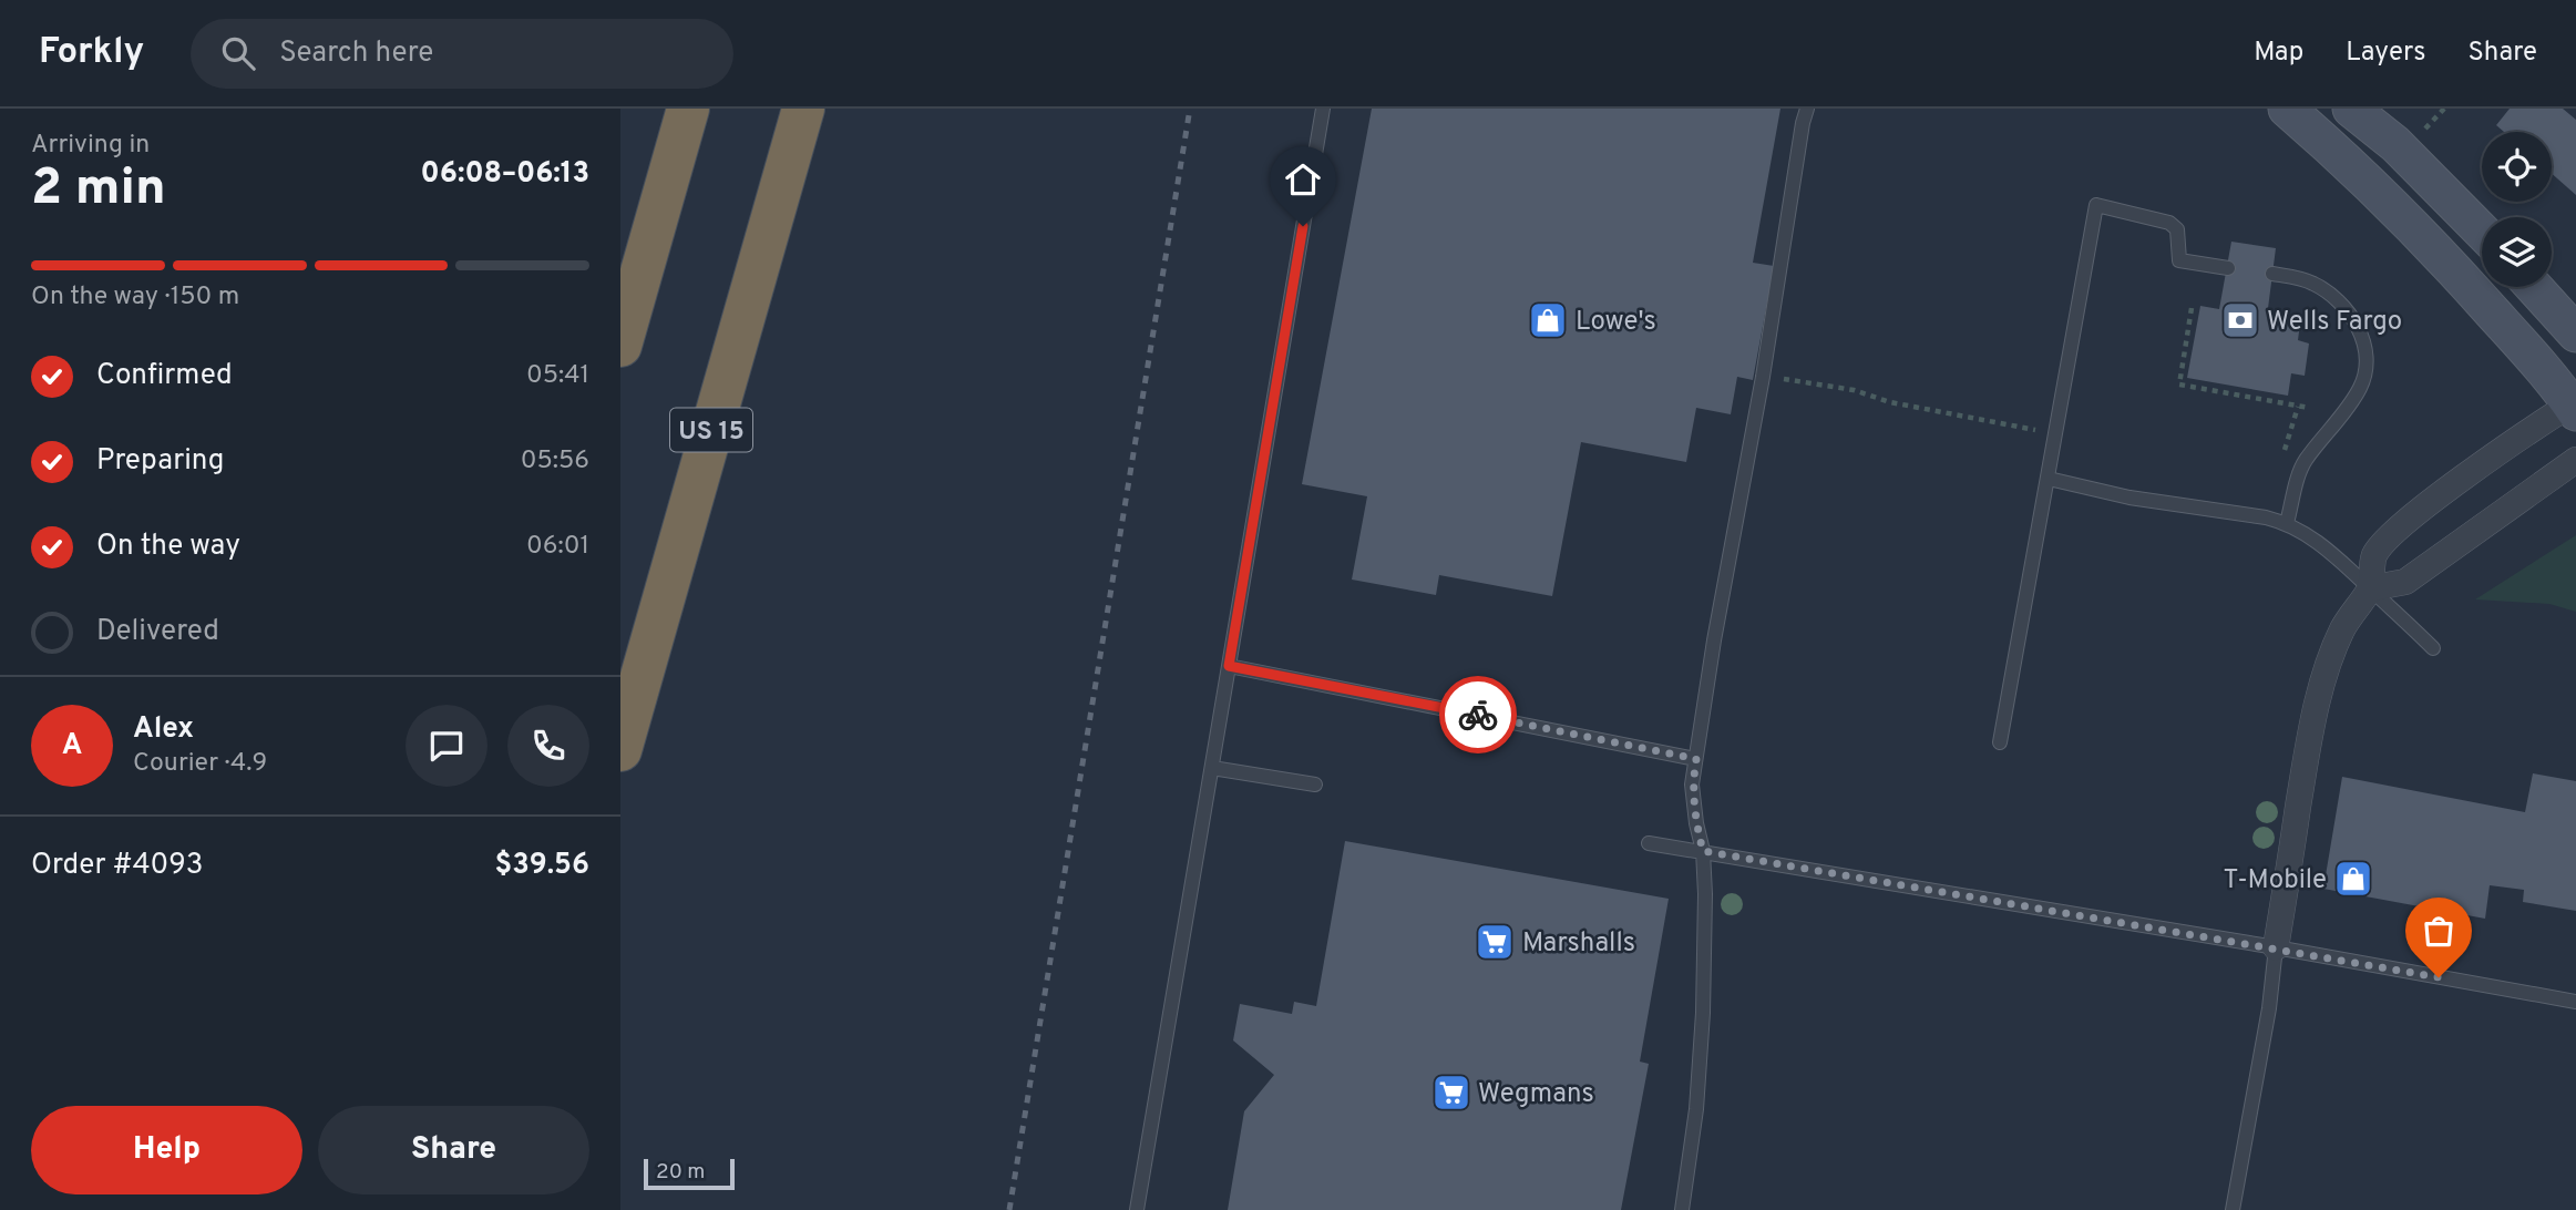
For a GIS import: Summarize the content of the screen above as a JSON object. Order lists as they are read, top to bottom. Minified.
{"streets":{"highway":["US 15"]},"places":{"shop":["Lowe's","T-Mobile"],"bank":["Wells Fargo"],"supermarket":["Marshalls","Wegmans"]},"scale_bar":"20 m","page":{"header":"Forkly","search":"Search here","nav":["Map","Layers","Share"],"heading":["2 min","Arriving in","06:08–06:13"],"panel":["Alex","Courier · 4.9","Order #4093","$39.56"],"bar":"On the way · 150 m","list":[["Confirmed","05:41"],["Preparing","05:56"],["On the way","06:01"],"Delivered"],"round":"A","buttons":["Help","Share"],"scale":"20 m"}}
